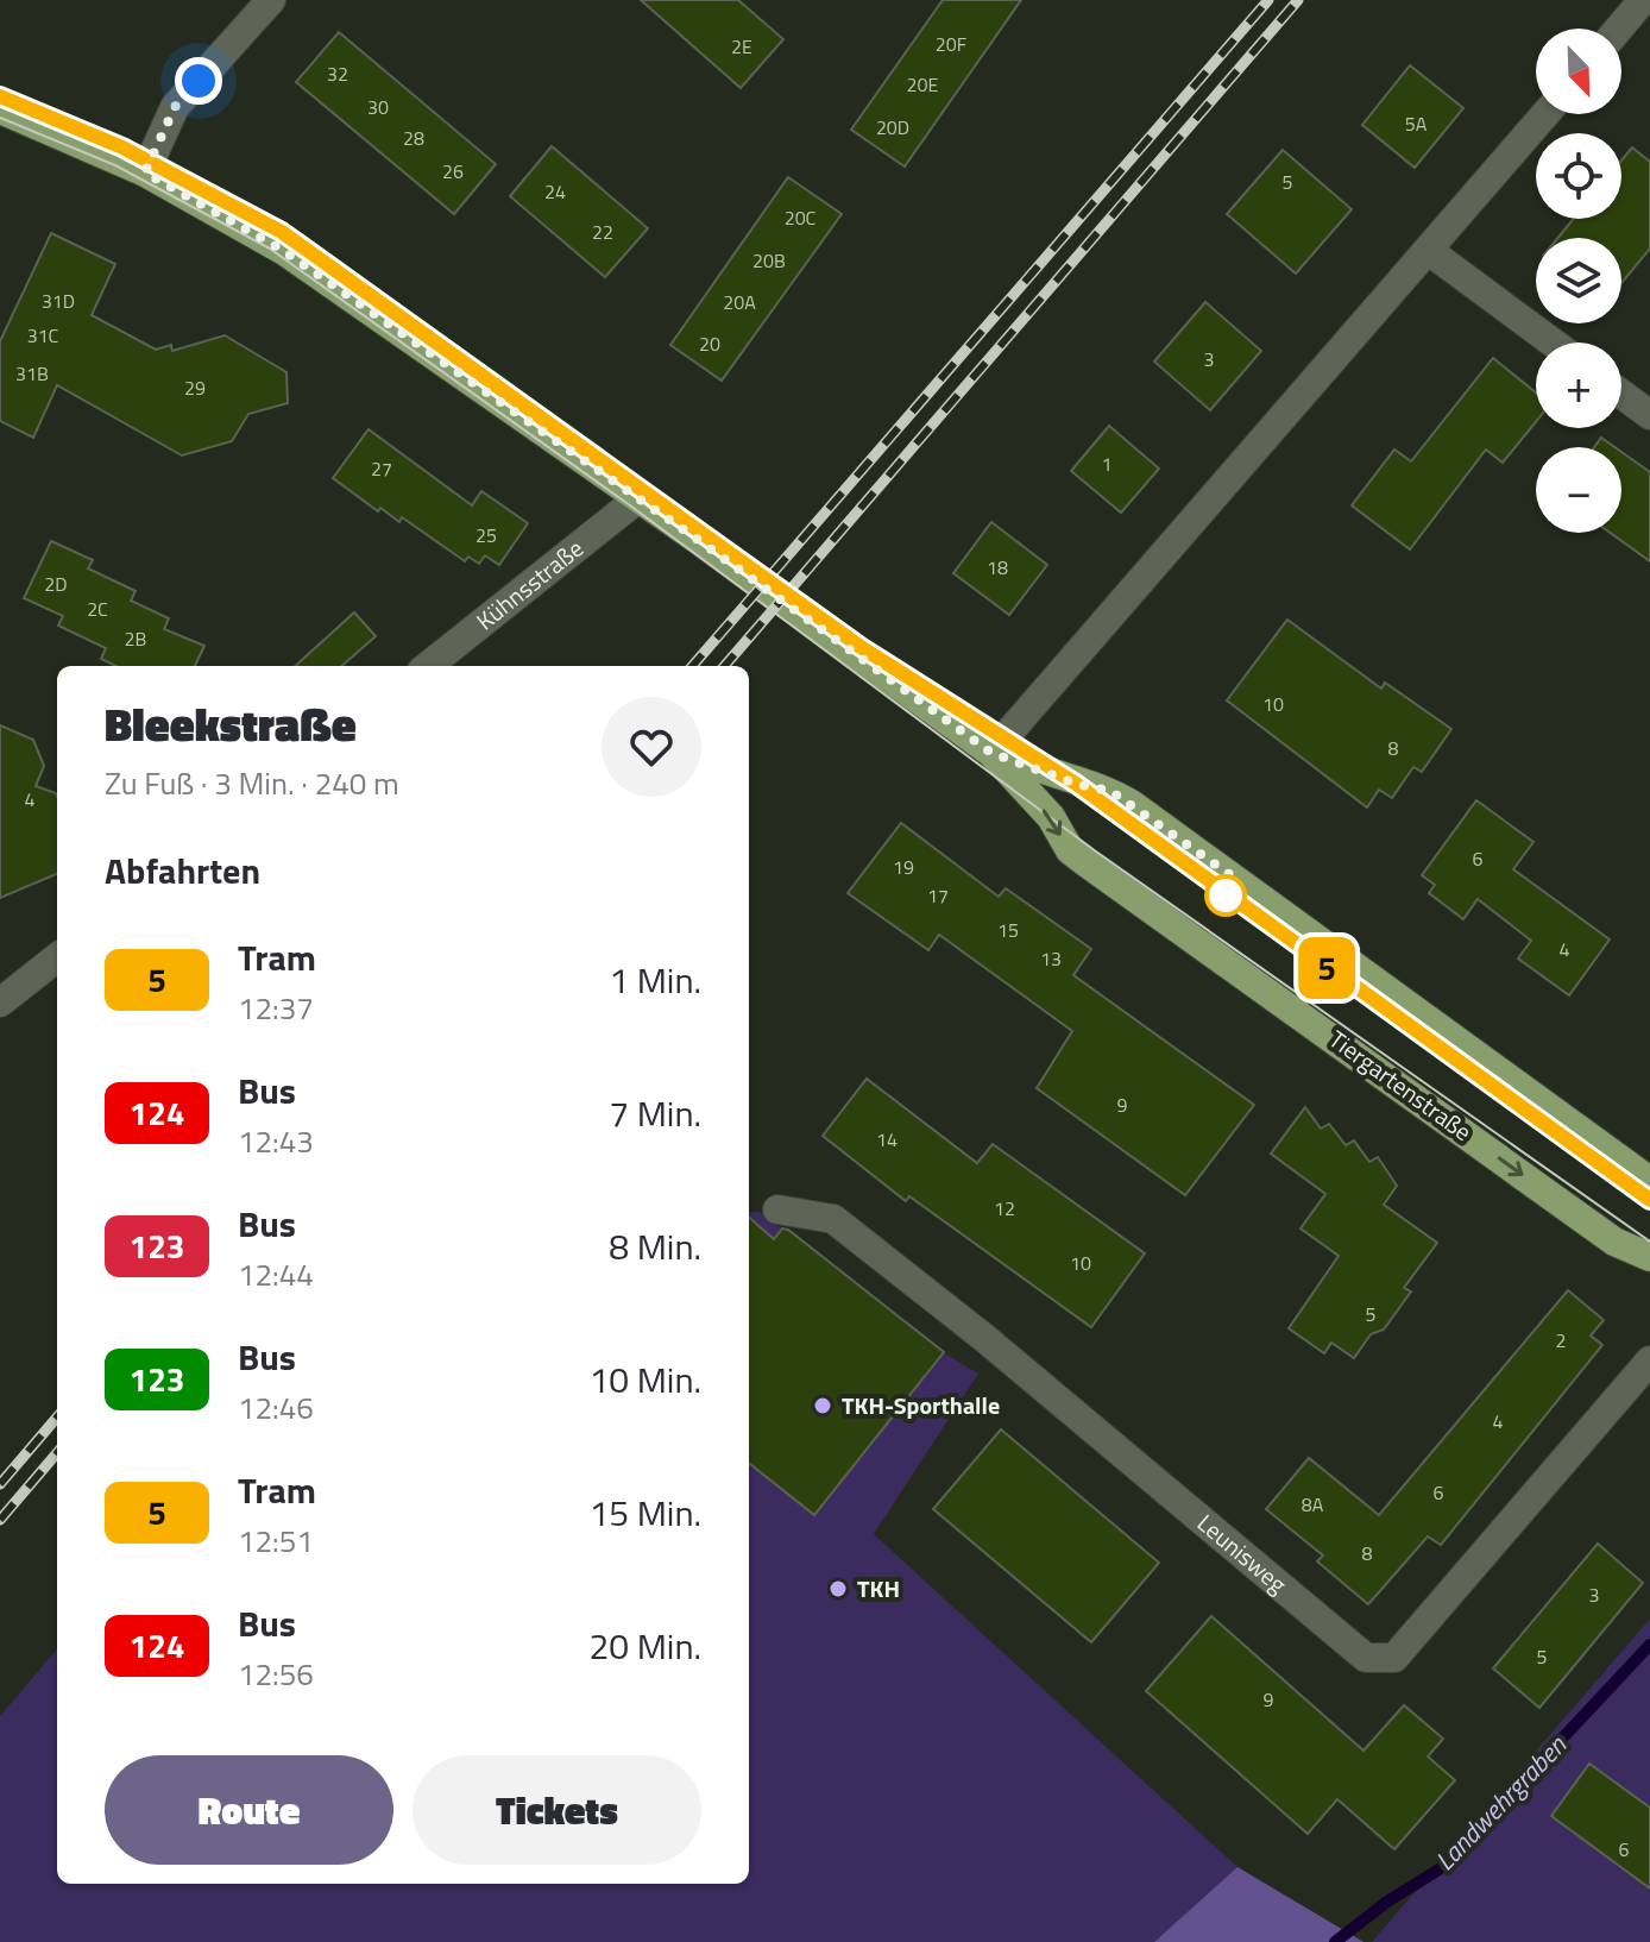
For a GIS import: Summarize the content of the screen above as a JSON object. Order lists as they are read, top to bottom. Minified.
{"streets":{"main road":["Tiergartenstraße"],"street":["Kühnsstraße","Leunisweg"]},"crossings":[["Kühnsstraße","Tiergartenstraße"]],"water":["Landwehrgraben"],"places":["TKH-Sporthalle","TKH"],"lines":["tram line 5"],"house_numbers":["20F","2E","32","20E","30","5A","20D","28","26","5","24","20C","22","20B","31D","20A","31C","20","3","31B","29","1","27","25","18","2D","2C","2B","10","8","4","6","19","17","15","4","13","9","14","12","10","5","2","4","6","8A","8","3","5","9","6"],"north":"bottom right","page":{"on_map":"5","map_buttons":["+","−"],"heading":[["Bleekstraße","Zu Fuß · 3 Min. · 240 m"],"Abfahrten"],"list":[{"mark":"5","name":"Tram","note":"12:37","value":"1 Min."},{"mark":"124","name":"Bus","note":"12:43","value":"7 Min."},{"mark":"123","name":"Bus","note":"12:44","value":"8 Min."},{"mark":"123","name":"Bus","note":"12:46","value":"10 Min."},{"mark":"5","name":"Tram","note":"12:51","value":"15 Min."},{"mark":"124","name":"Bus","note":"12:56","value":"20 Min."}],"buttons":["Route","Tickets"]}}
